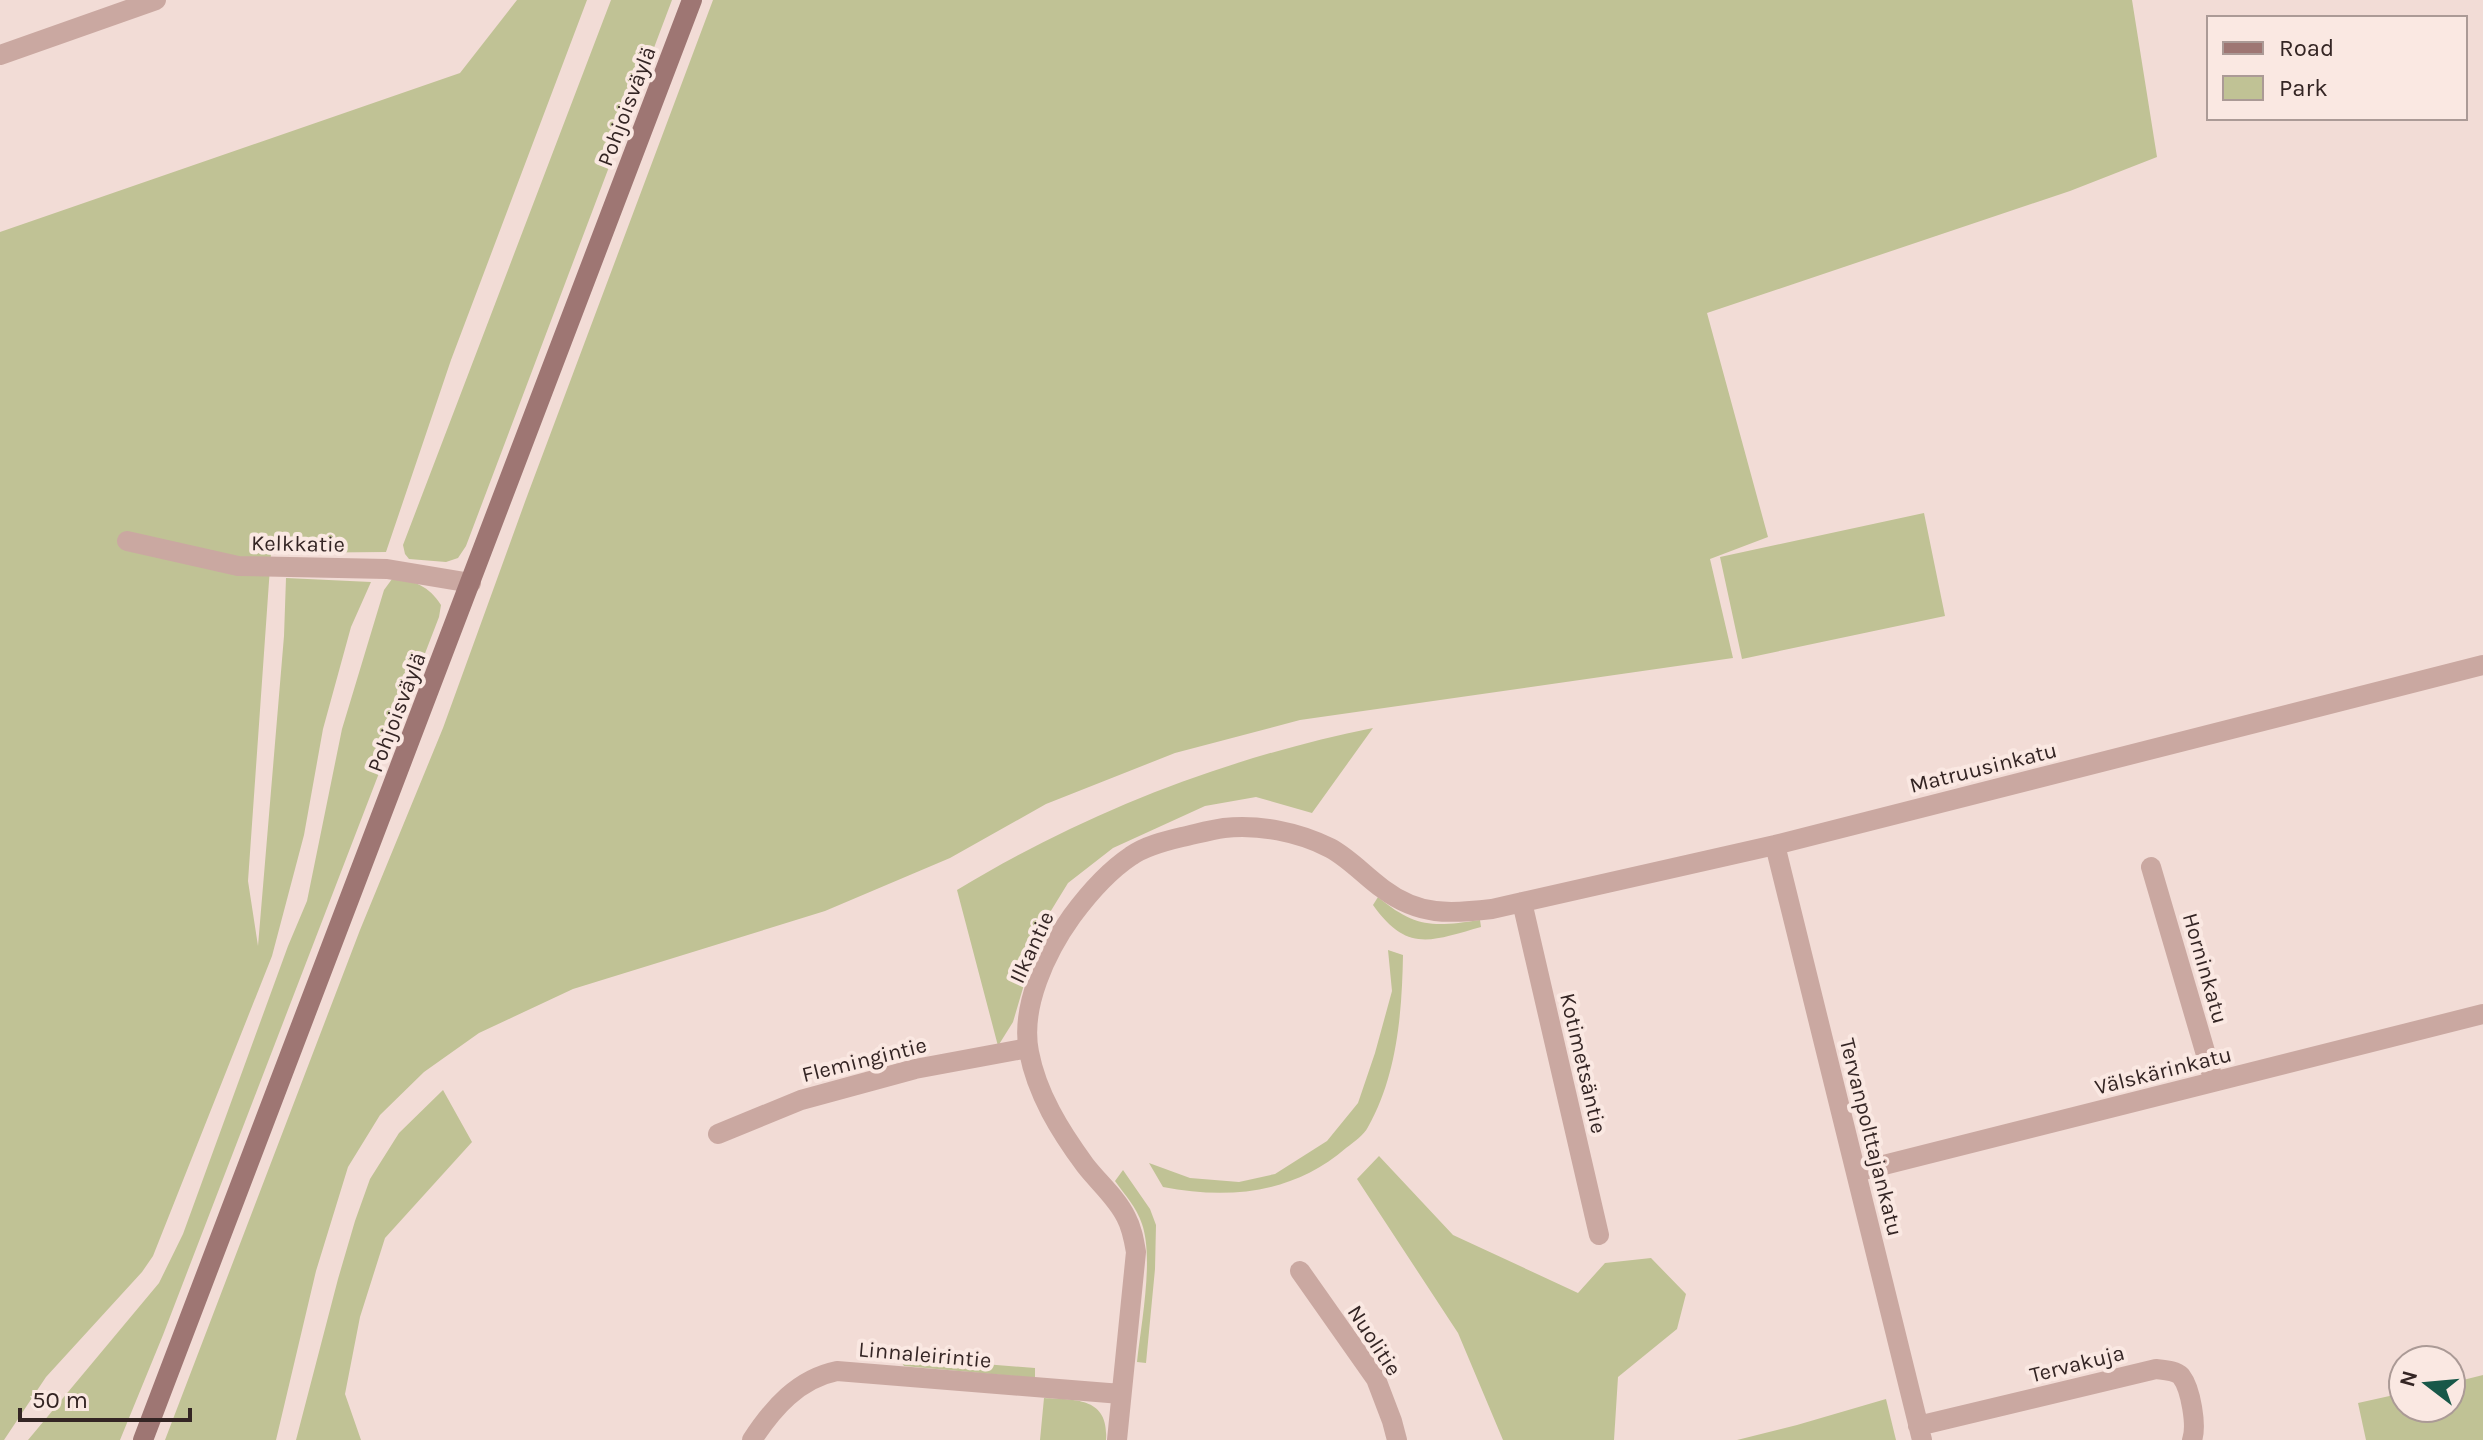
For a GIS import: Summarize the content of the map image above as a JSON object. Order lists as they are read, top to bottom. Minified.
{"streets":{"main road":["Pohjoisväylä"],"street":["Kelkkatie","Matruusinkatu","Ilkantie","Horninkatu","Flemingintie","Kotimetsäntie","Välskärinkatu","Tervanpolttajankatu","Nuolitie","Linnaleirintie","Tervakuja"]},"crossings":[["Pohjoisväylä","Kelkkatie"],["Matruusinkatu","Ilkantie"],["Matruusinkatu","Kotimetsäntie"],["Matruusinkatu","Tervanpolttajankatu"],["Ilkantie","Flemingintie"],["Ilkantie","Linnaleirintie"],["Horninkatu","Välskärinkatu"],["Välskärinkatu","Tervanpolttajankatu"],["Tervanpolttajankatu","Tervakuja"]],"legend":["Road","Park"],"scale_bar":"50 m","north":"left"}
